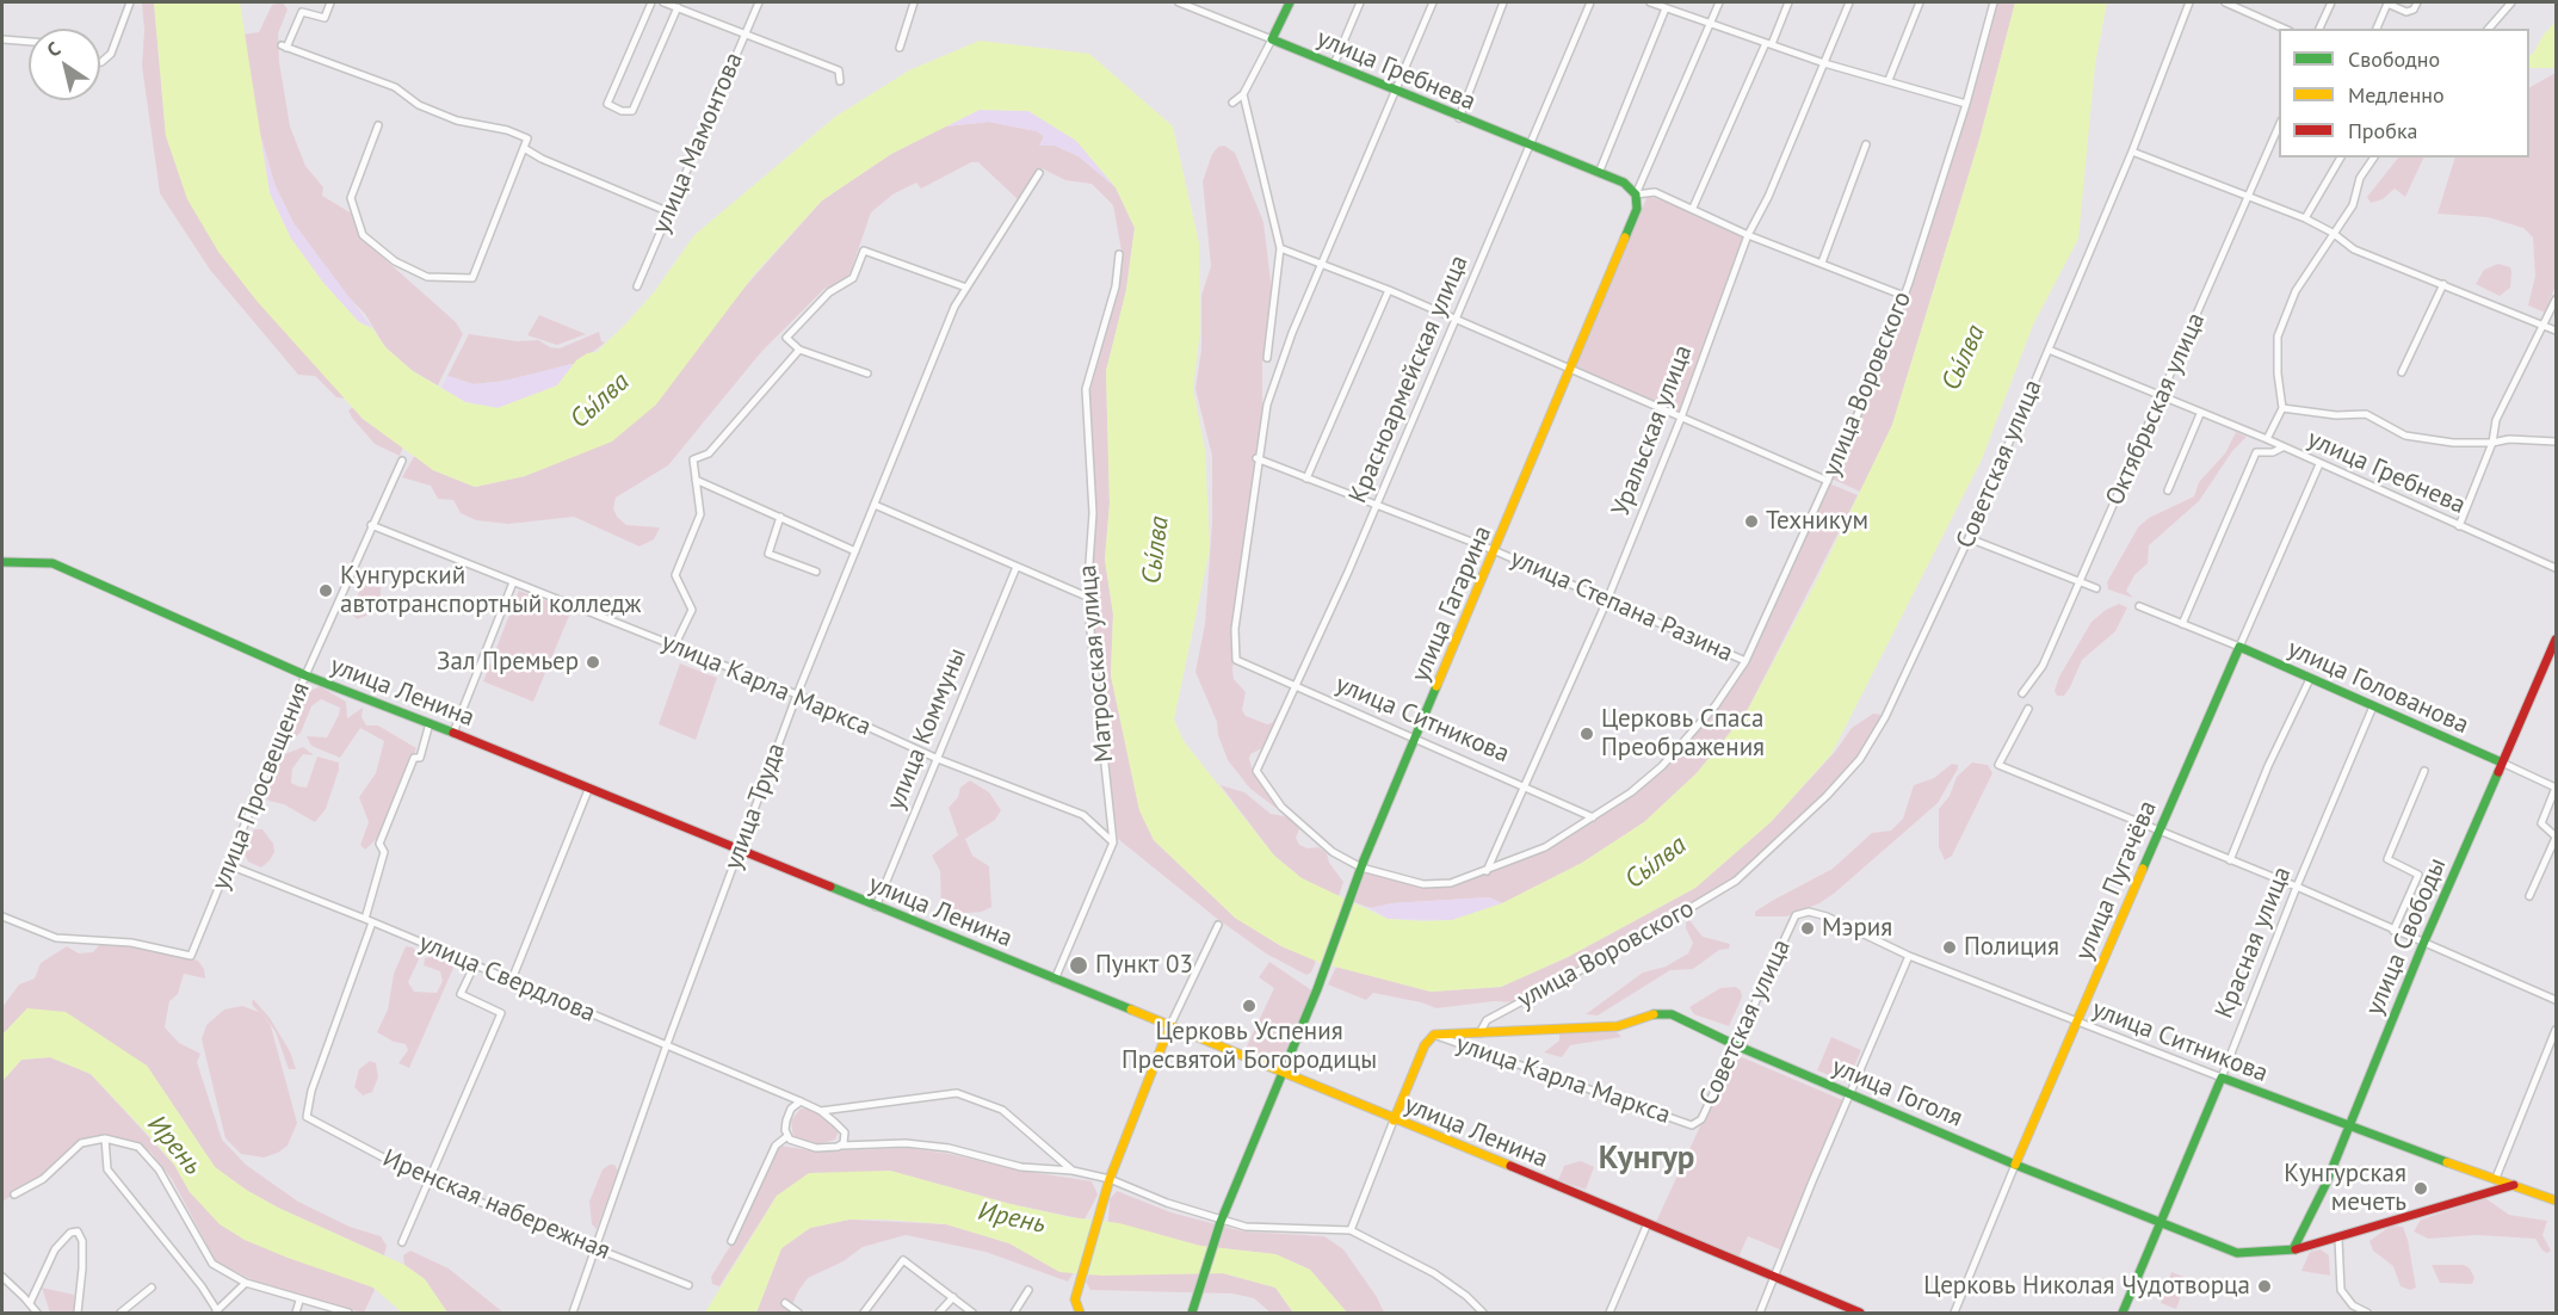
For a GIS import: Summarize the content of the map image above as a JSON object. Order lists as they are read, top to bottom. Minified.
{"streets":{"street":["улица Гребнева","улица Мамонтова","Красноармейская улица","улица Воровского","Октябрьская улица","Уральская улица","Советская улица","улица Гагарина","улица Степана Разина","Матросская улица","улица Карла Маркса","улица Голованова","улица Ленина","улица Ситникова","улица Коммуны","улица Просвещения","улица Труда","улица Пугачёва","улица Свободы","Красная улица","улица Свердлова","улица Гоголя","Иренская набережная"]},"crossings":[["улица Гребнева","Красноармейская улица"],["улица Гребнева","улица Воровского"],["улица Гребнева","Октябрьская улица"],["улица Гребнева","Уральская улица"],["улица Гребнева","Советская улица"],["улица Гребнева","улица Гагарина"],["улица Гребнева","улица Пугачёва"],["Красноармейская улица","улица Воровского"],["Красноармейская улица","улица Степана Разина"],["Красноармейская улица","улица Ситникова"],["улица Воровского","Уральская улица"],["улица Воровского","Советская улица"],["улица Воровского","улица Гагарина"],["улица Воровского","улица Степана Разина"],["улица Воровского","улица Ситникова"],["улица Воровского","улица Гоголя"],["Уральская улица","улица Степана Разина"],["Уральская улица","улица Ситникова"],["Советская улица","улица Карла Маркса"],["Советская улица","улица Ситникова"],["Советская улица","улица Гоголя"],["улица Гагарина","улица Степана Разина"],["улица Гагарина","улица Ленина"],["улица Гагарина","улица Ситникова"],["улица Степана Разина","улица Ситникова"],["Матросская улица","улица Карла Маркса"],["Матросская улица","улица Ленина"],["улица Карла Маркса","улица Коммуны"],["улица Карла Маркса","улица Просвещения"],["улица Карла Маркса","улица Труда"],["улица Карла Маркса","улица Гоголя"],["улица Голованова","улица Пугачёва"],["улица Голованова","улица Свободы"],["улица Голованова","Красная улица"],["улица Ленина","улица Коммуны"],["улица Ленина","улица Просвещения"],["улица Ленина","улица Труда"],["улица Ситникова","улица Пугачёва"],["улица Ситникова","улица Свободы"],["улица Ситникова","Красная улица"],["улица Ситникова","улица Гоголя"],["улица Просвещения","улица Свердлова"],["улица Труда","улица Свердлова"],["улица Труда","Иренская набережная"],["улица Пугачёва","улица Гоголя"],["улица Свободы","улица Гоголя"],["Красная улица","улица Гоголя"],["улица Свердлова","Иренская набережная"]],"districts":["Кунгур"],"water":["Сы́лва","Ирень"],"places":["Техникум","Кунгурский автотранспортный колледж","Зал Премьер","Церковь Спаса Преображения","Мэрия","Полиция","Пункт 03","Церковь Успения Пресвятой Богородицы","Кунгурская мечеть","Церковь Николая Чудотворца"],"legend":["Свободно","Медленно","Пробка"],"north":"top left"}
